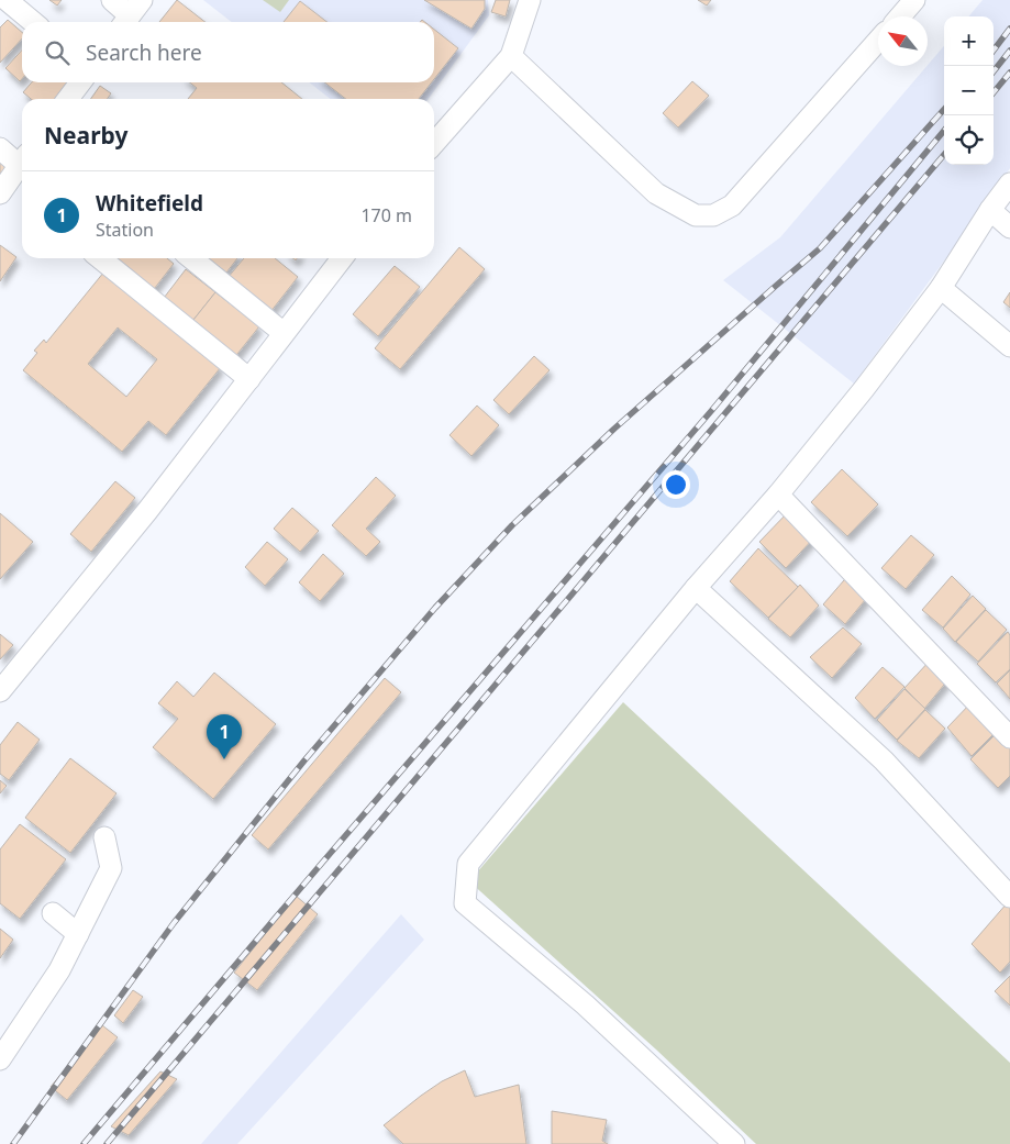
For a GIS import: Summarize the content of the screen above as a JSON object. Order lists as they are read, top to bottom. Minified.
{"north":"top left","page":{"map_buttons":["+","−"],"search":"Search here","heading":"Nearby","list":[{"mark":"1","name":"Whitefield","note":"Station","value":"170 m"}],"pins":"1"}}
